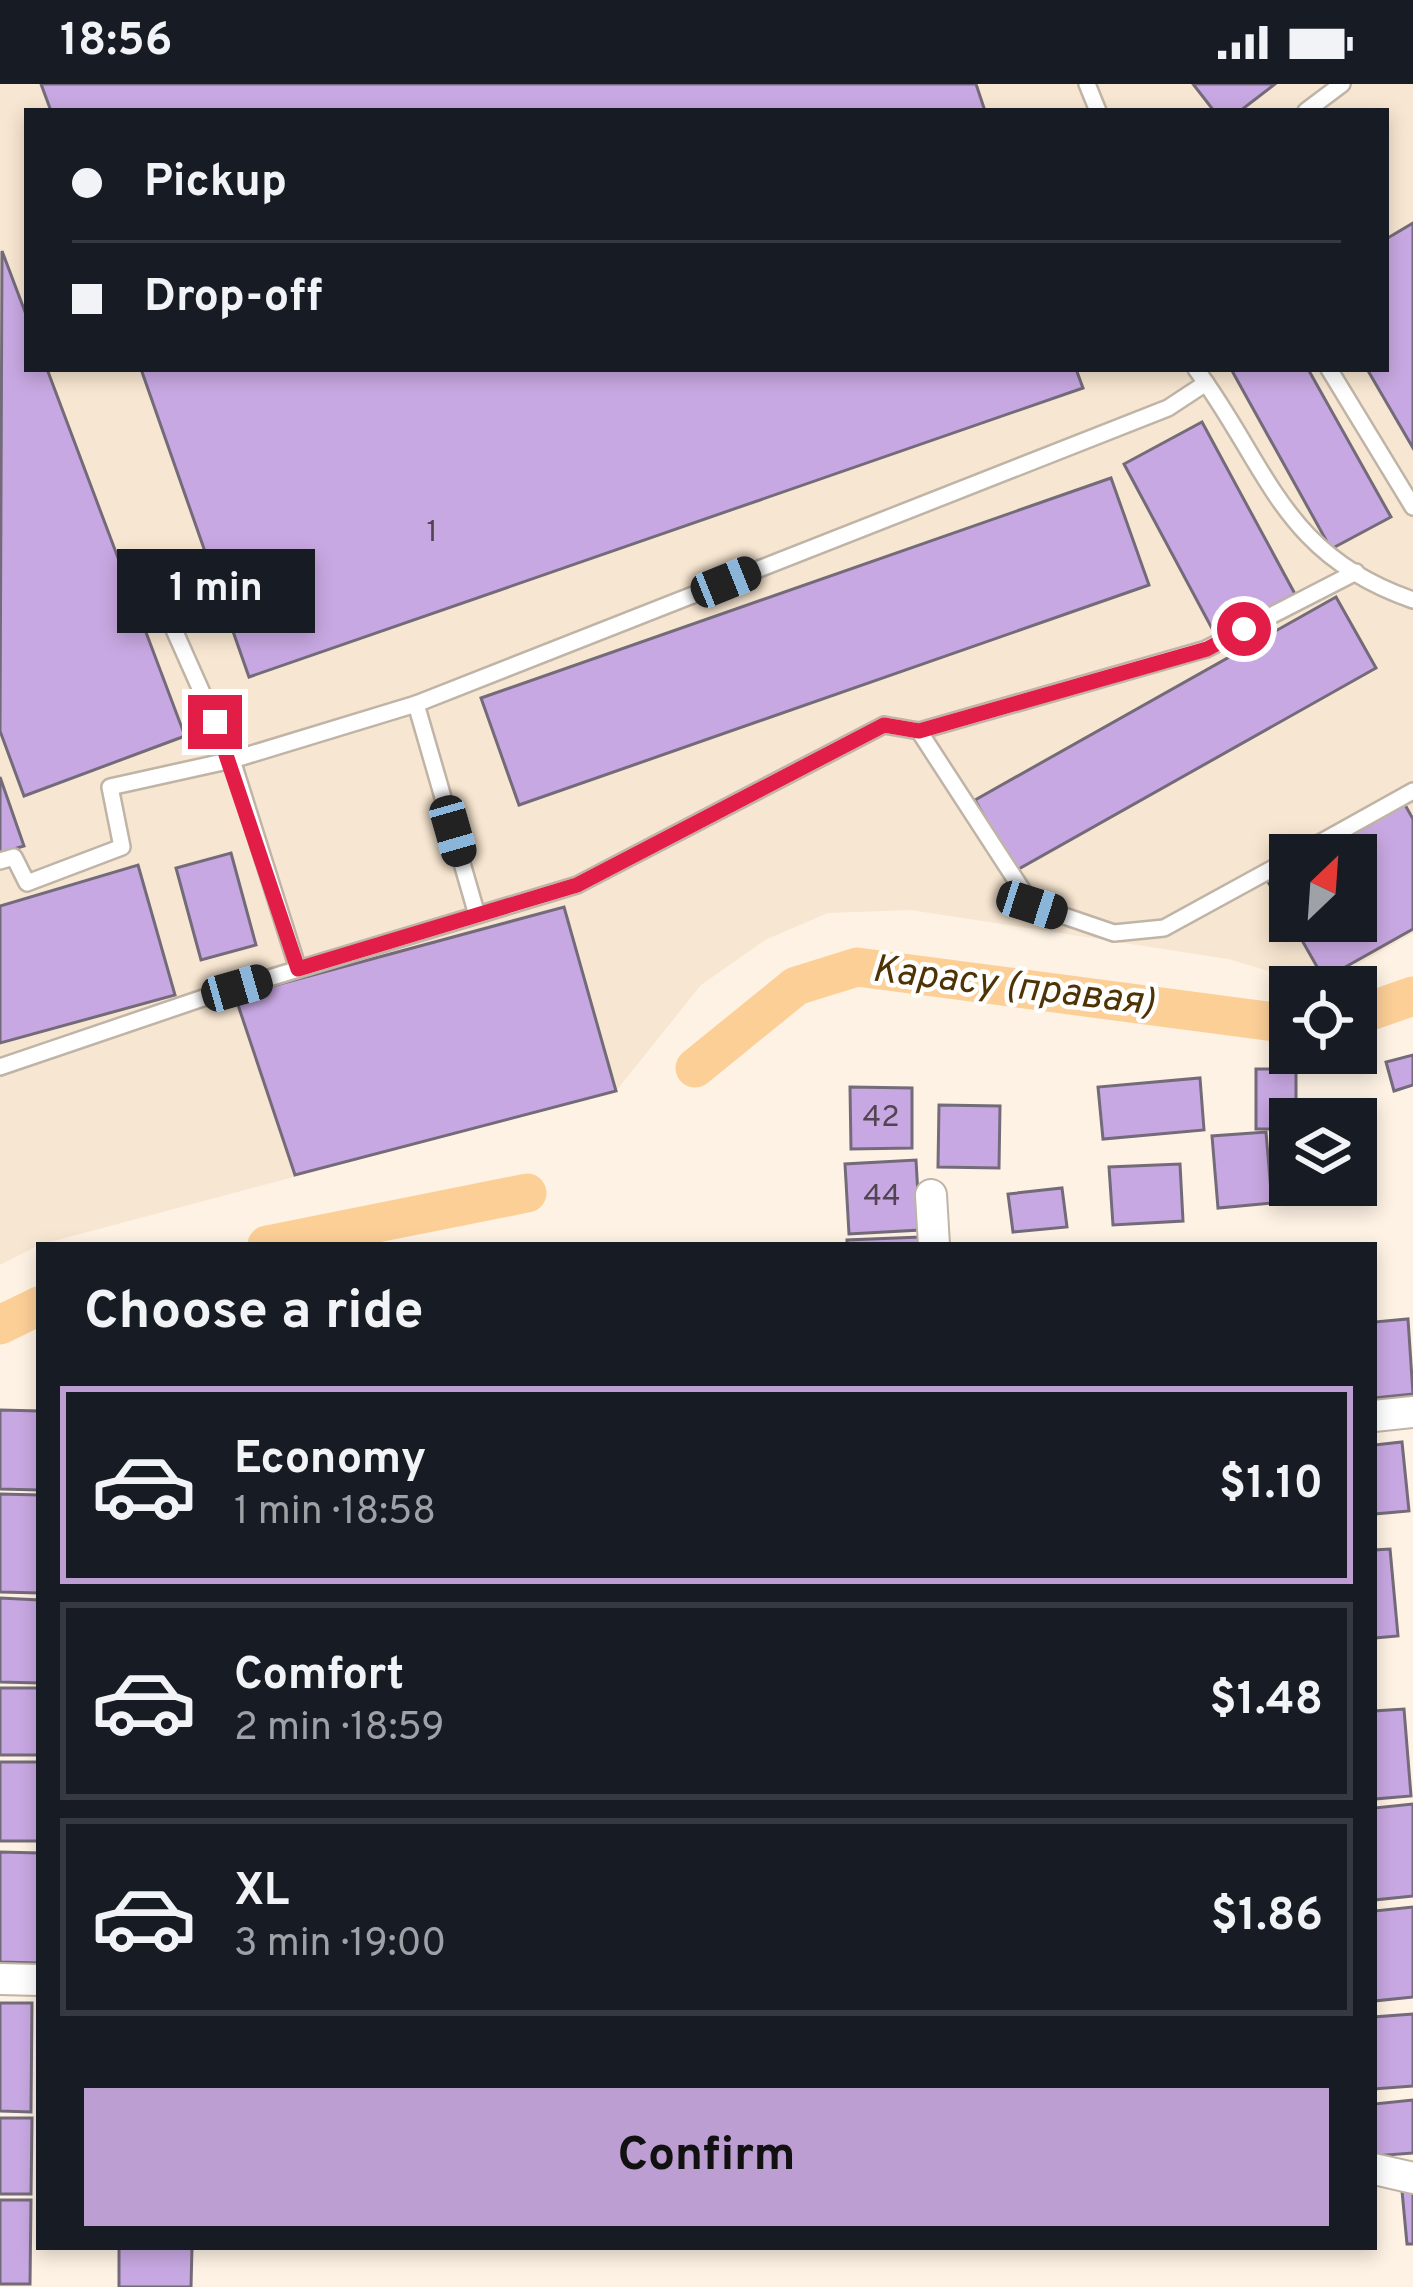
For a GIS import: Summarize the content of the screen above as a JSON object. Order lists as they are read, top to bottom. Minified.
{"water":["Карасу (правая)"],"house_numbers":["1","42","44"],"north":"top right","page":{"status":"18:56","banner":["Pickup","Drop-off"],"bubble":"1 min","heading":"Choose a ride","list":[{"name":"Economy","note":"1 min · 18:58","value":"$1.10"},{"name":"Comfort","note":"2 min · 18:59","value":"$1.48"},{"name":"XL","note":"3 min · 19:00","value":"$1.86"}],"buttons":"Confirm"}}
